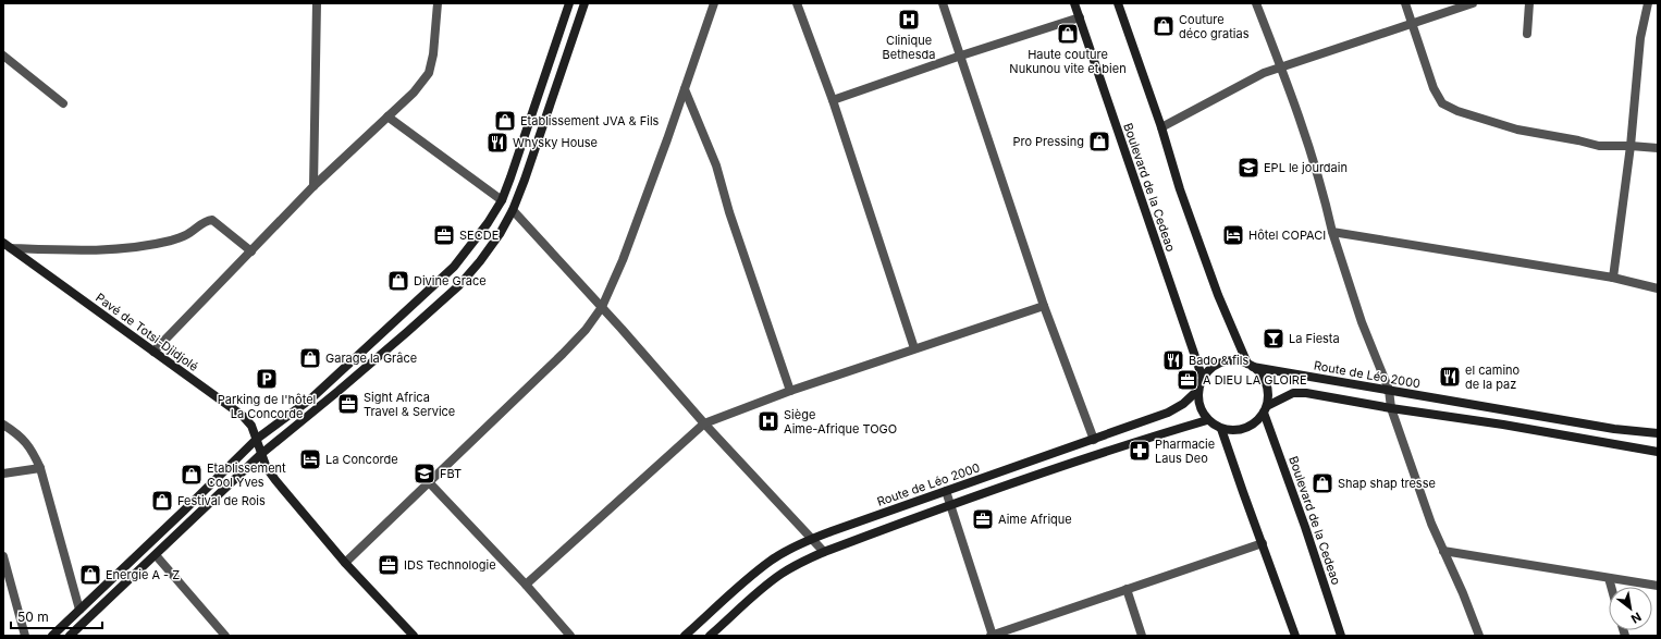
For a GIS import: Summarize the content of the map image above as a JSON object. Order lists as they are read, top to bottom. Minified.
{"streets":{"main road":["Boulevard de la Cedeao","Pavé de Totsi-Djidjolé","Route de Léo 2000"]},"crossings":[["Boulevard de la Cedeao","Route de Léo 2000"]],"places":{"hospital":["Clinique Bethesda","Siège Aime-Afrique TOGO"],"shop":["Couture déco gratias","Haute couture Nukunou vite et bien","Etablissement JVA & Fils","Pro Pressing","Divine Grace","Garage la Grâce","Etablissement Cool Yves","Shap shap tresse","Festival de Rois","Energie A - Z"],"restaurant":["Whysky House","Bado & fils","el camino de la paz"],"school or university":["EPL le jourdain","FBT"],"office":["SECDE","A DIEU LA GLOIRE","Sight Africa Travel & Service","Aime Afrique","IDS Technologie"],"hotel":["Hôtel COPACI","La Concorde"],"bar":["La Fiesta"],"parking":["Parking de l'hôtel La Concorde"],"pharmacy":["Pharmacie Laus Deo"]},"scale_bar":"50 m","north":"bottom right"}
